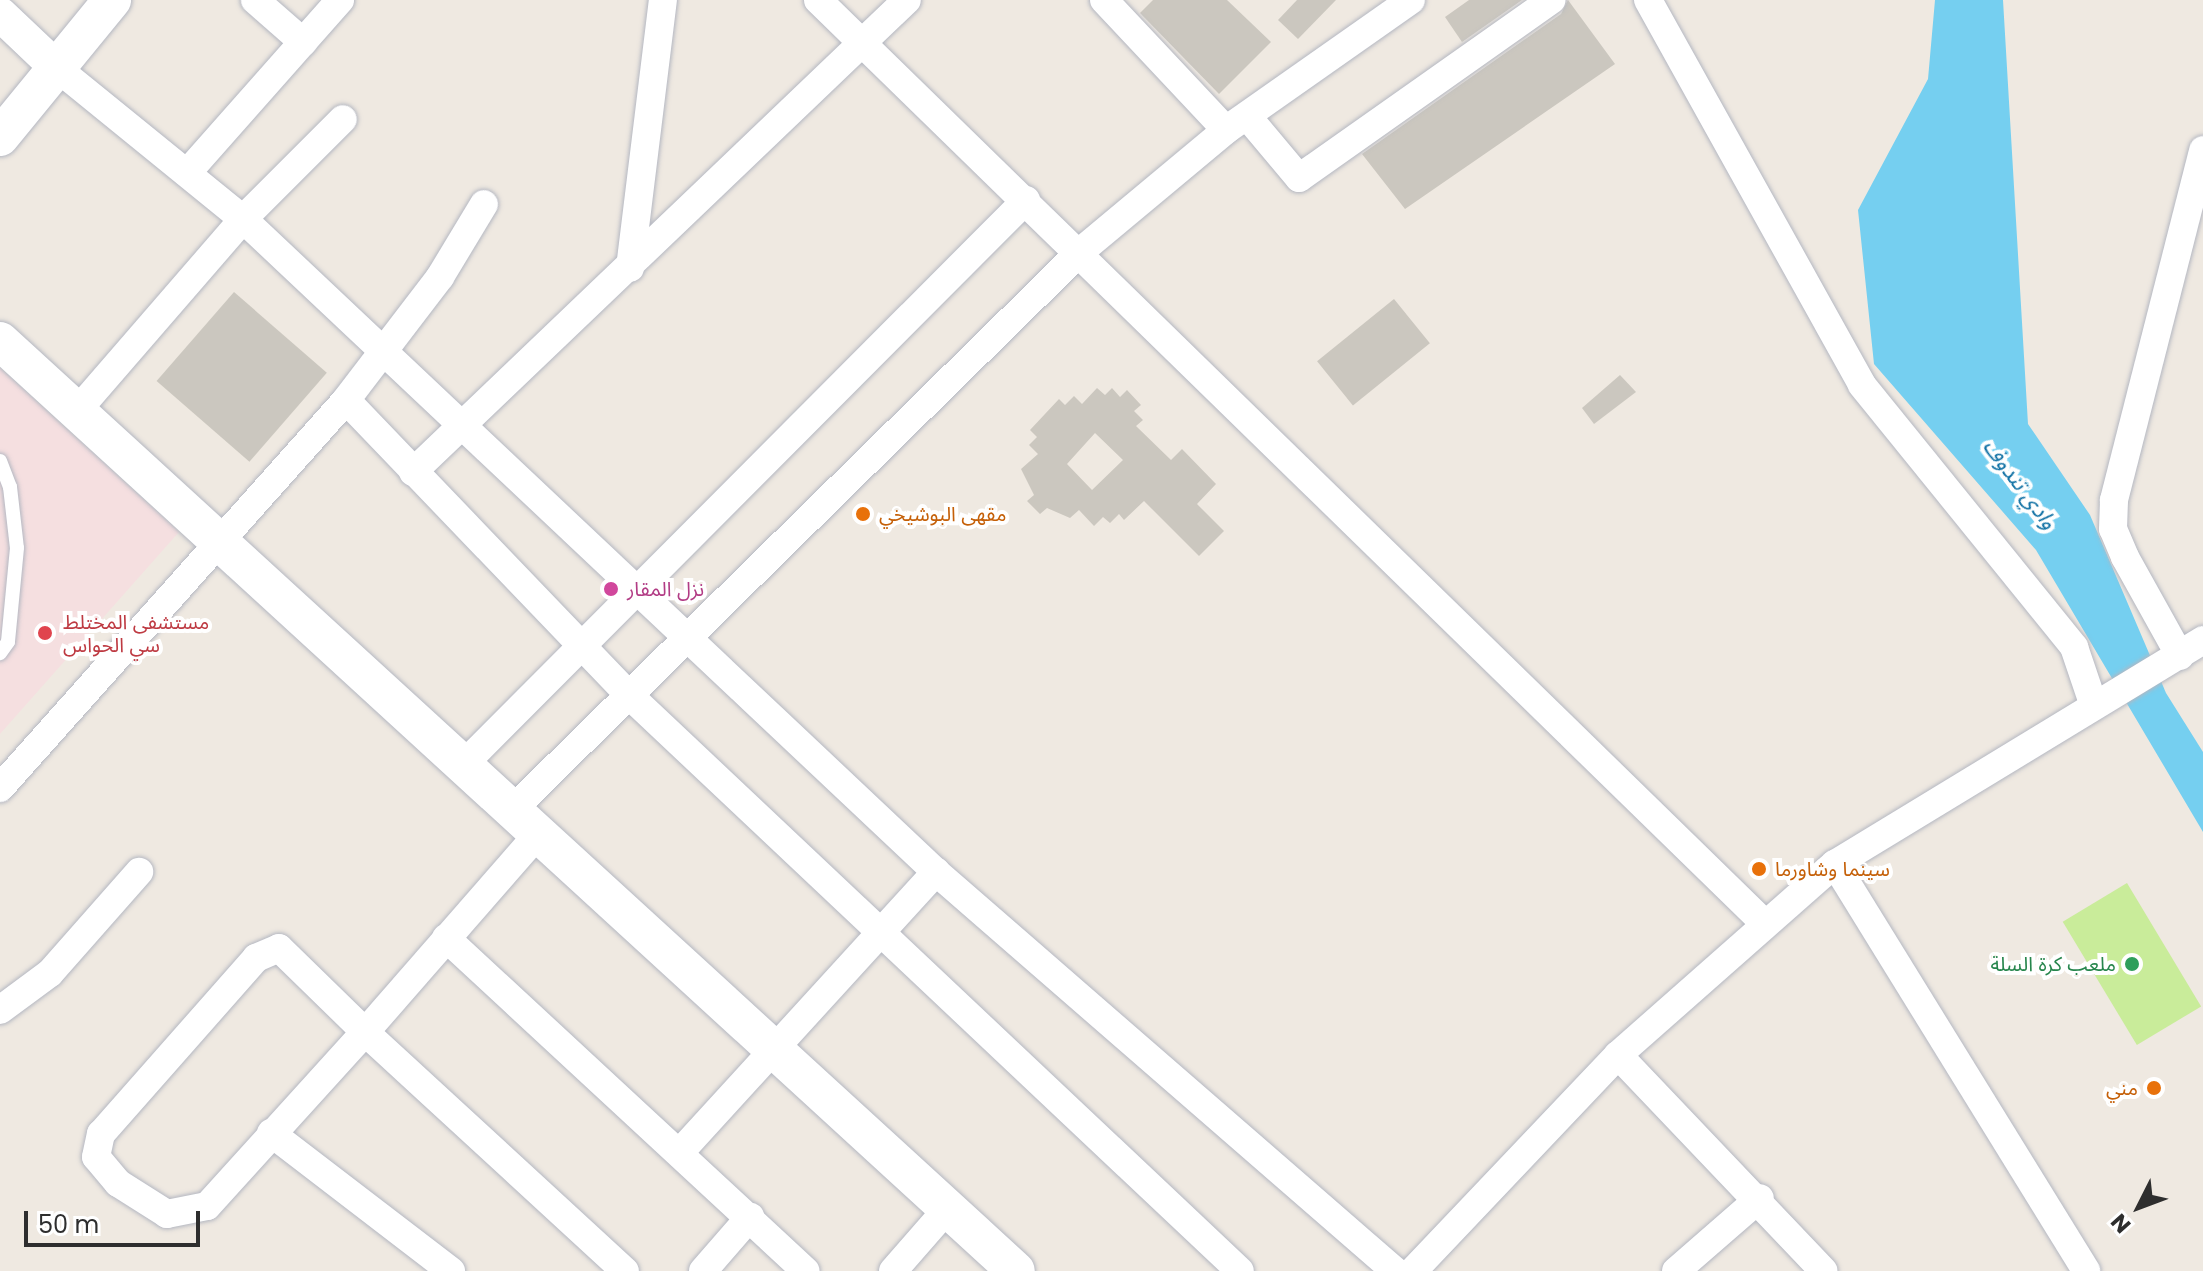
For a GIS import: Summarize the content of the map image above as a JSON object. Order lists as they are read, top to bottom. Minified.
{"water":["وادي تندوف"],"places":["مقهى البوشيخي","نزل المقار","مستشفى المختلط سي الحواس","سينما وشاورما","ملعب كرة السلة","مني"],"scale_bar":"50 m","north":"bottom left"}
